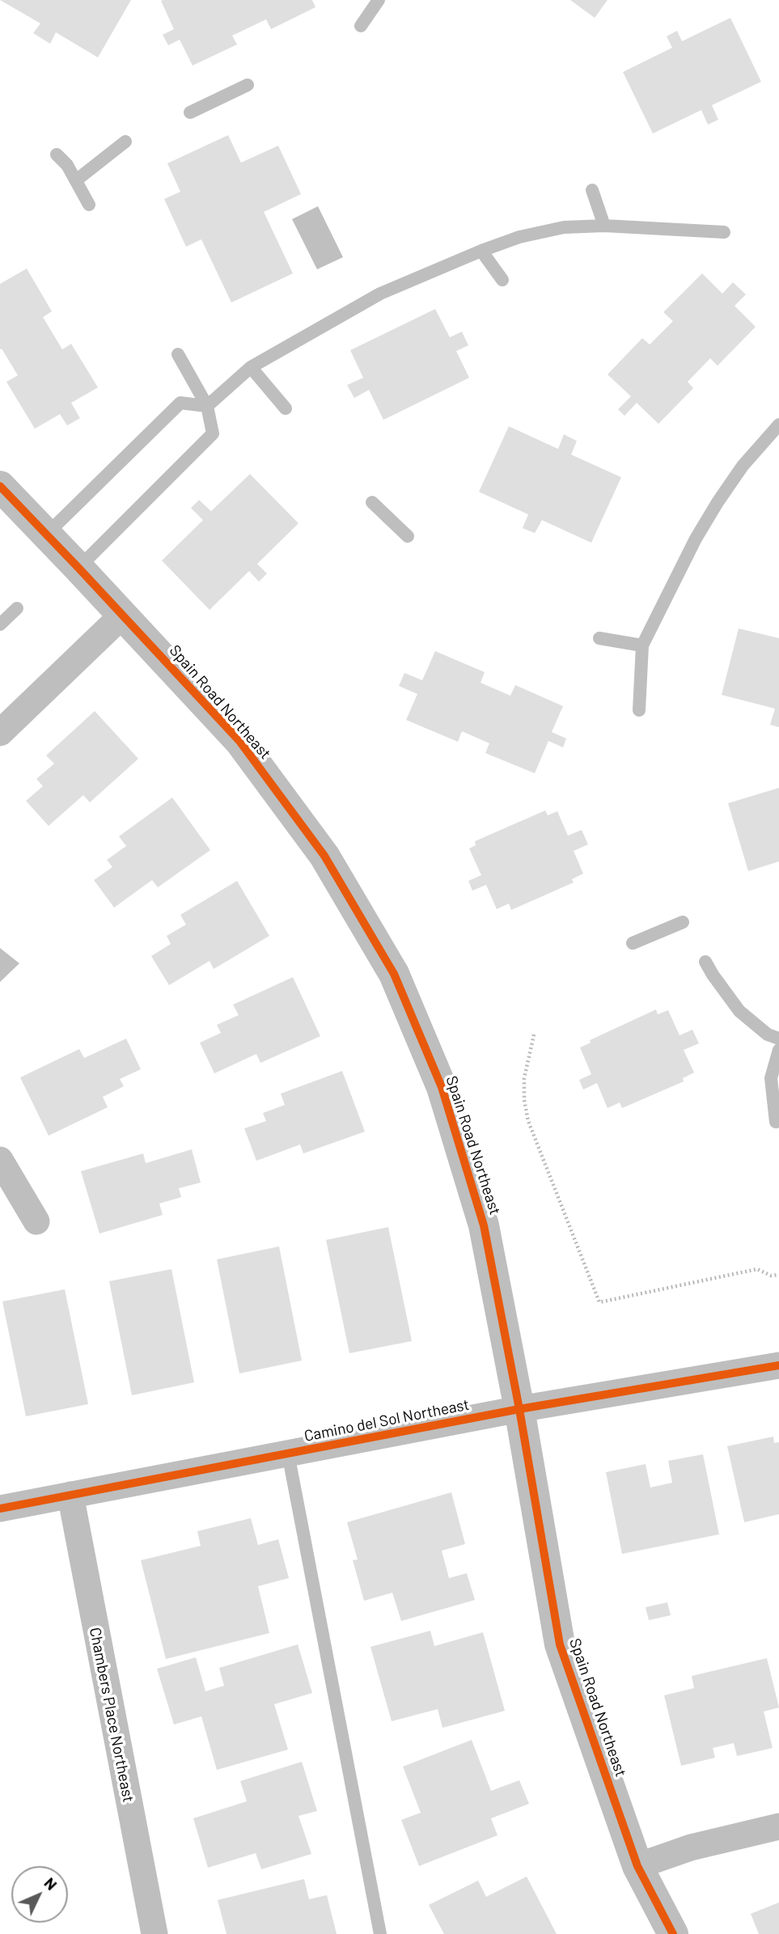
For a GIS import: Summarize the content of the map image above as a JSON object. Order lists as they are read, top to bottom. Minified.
{"streets":{"street":["Spain Road Northeast","Camino del Sol Northeast","Chambers Place Northeast"]},"crossings":[["Spain Road Northeast","Camino del Sol Northeast"],["Camino del Sol Northeast","Chambers Place Northeast"]],"north":"top right"}
